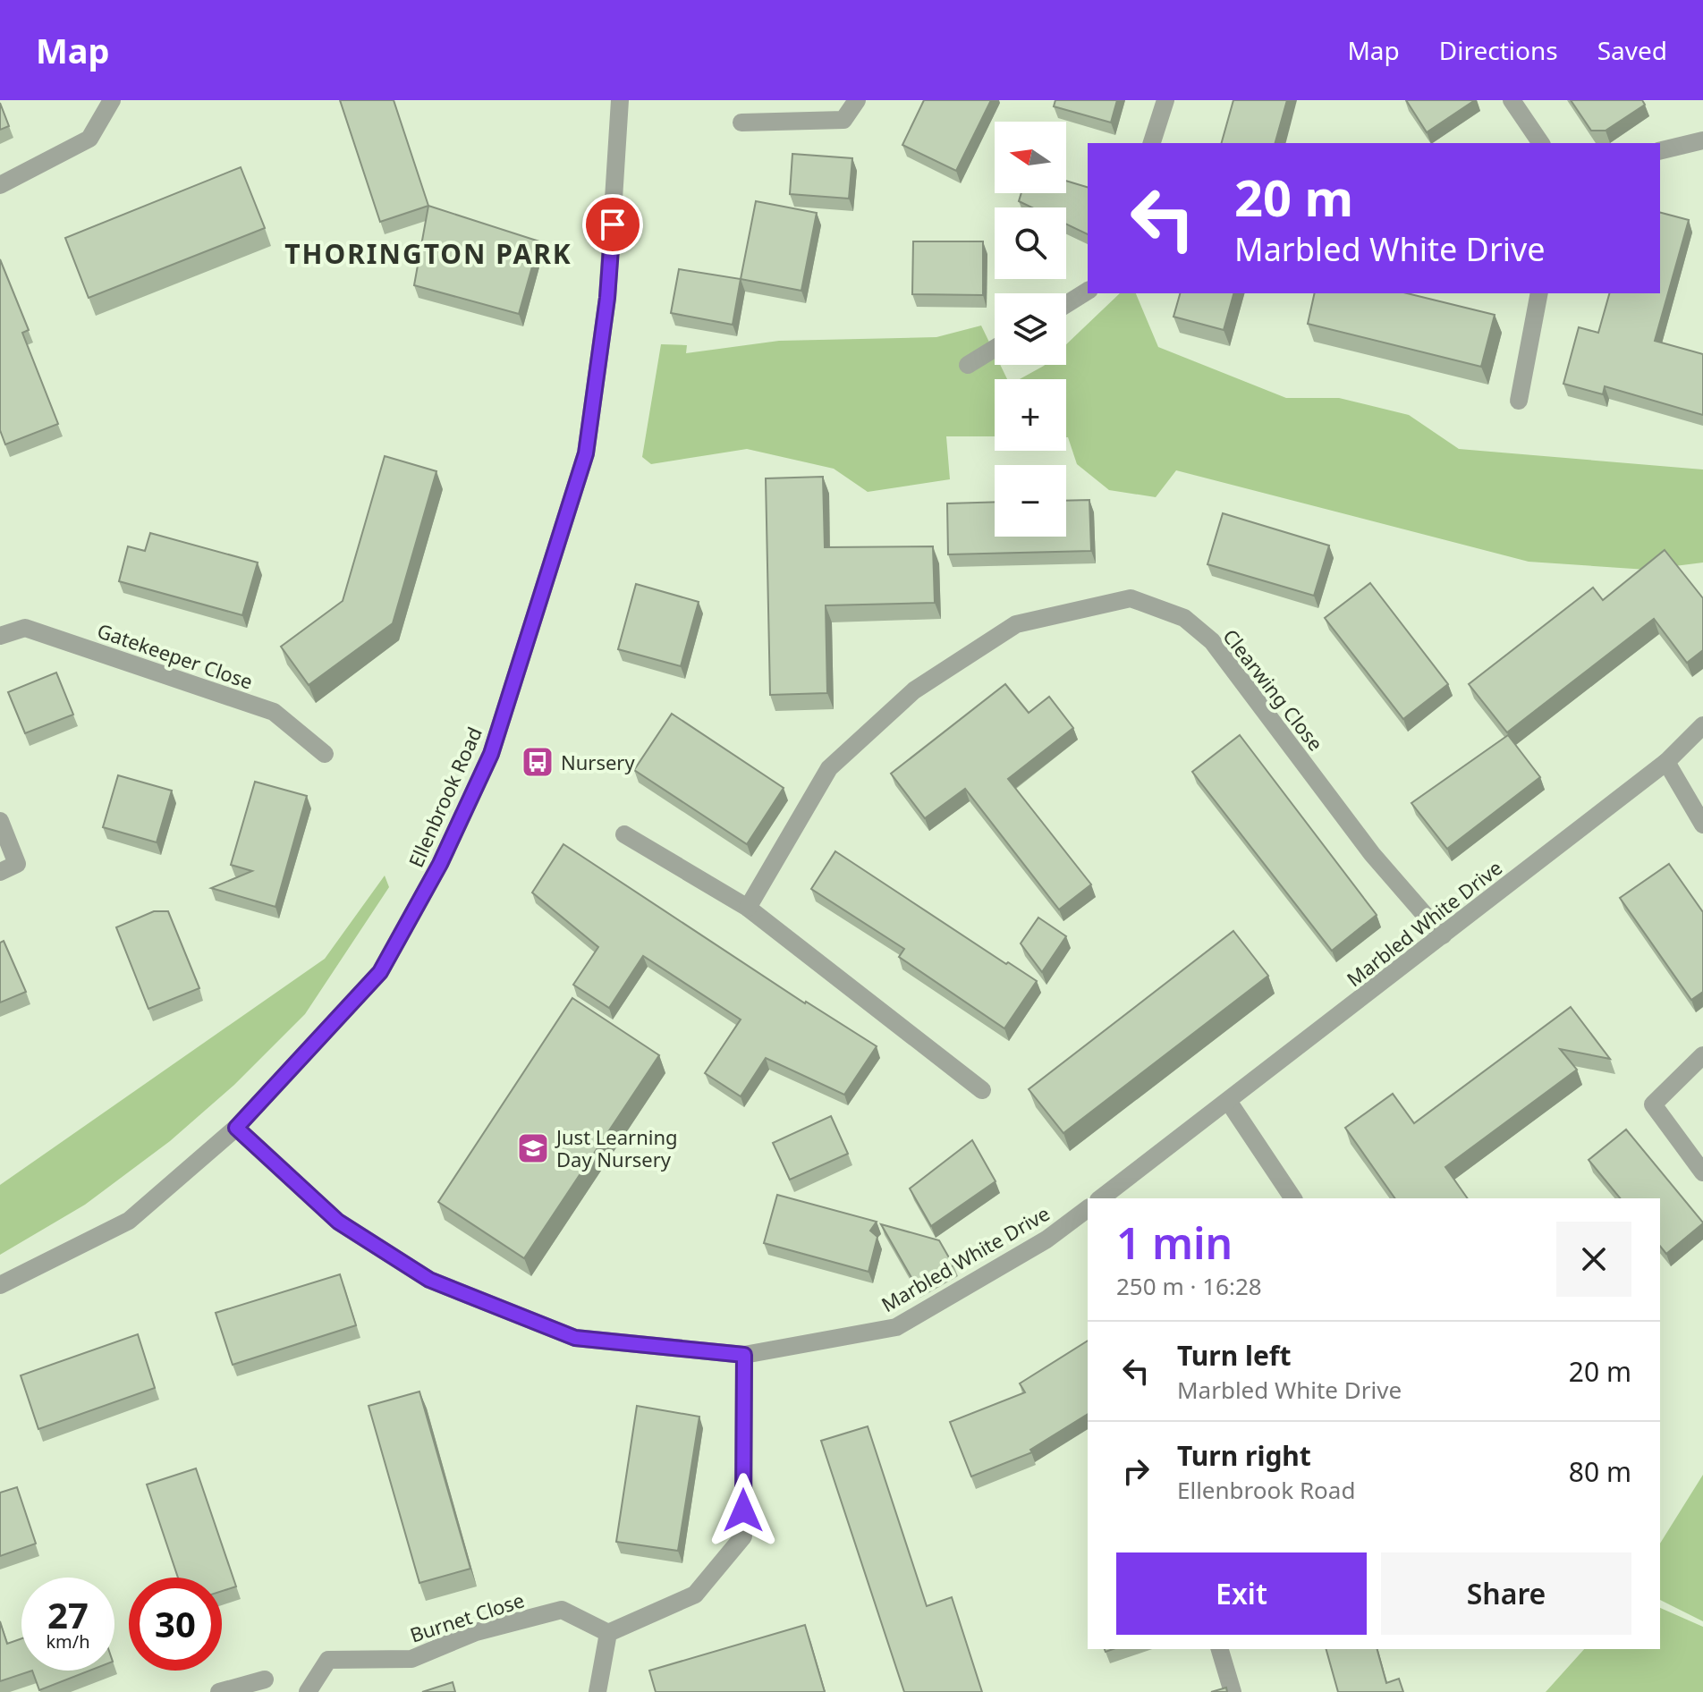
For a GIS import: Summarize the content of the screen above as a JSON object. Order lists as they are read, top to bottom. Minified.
{"streets":{"street":["Gatekeeper Close","Clearwing Close","Ellenbrook Road","Marbled White Drive","Burnet Close"]},"crossings":[["Clearwing Close","Marbled White Drive"],["Ellenbrook Road","Marbled White Drive"]],"districts":["THORINGTON PARK"],"places":{"bus stop":["Nursery"],"school or university":["Just Learning Day Nursery"]},"north":"left","page":{"header":"Map","nav":["Map","Directions","Saved"],"map_buttons":["+","−"],"turn":["20 m","Marbled White Drive"],"heading":["1 min","250 m · 16:28"],"list":[{"name":"Turn left","note":"Marbled White Drive","value":"20 m"},{"name":"Turn right","note":"Ellenbrook Road","value":"80 m"}],"buttons":["Exit","Share"],"speed":"27 km/h","limit":"30"}}
